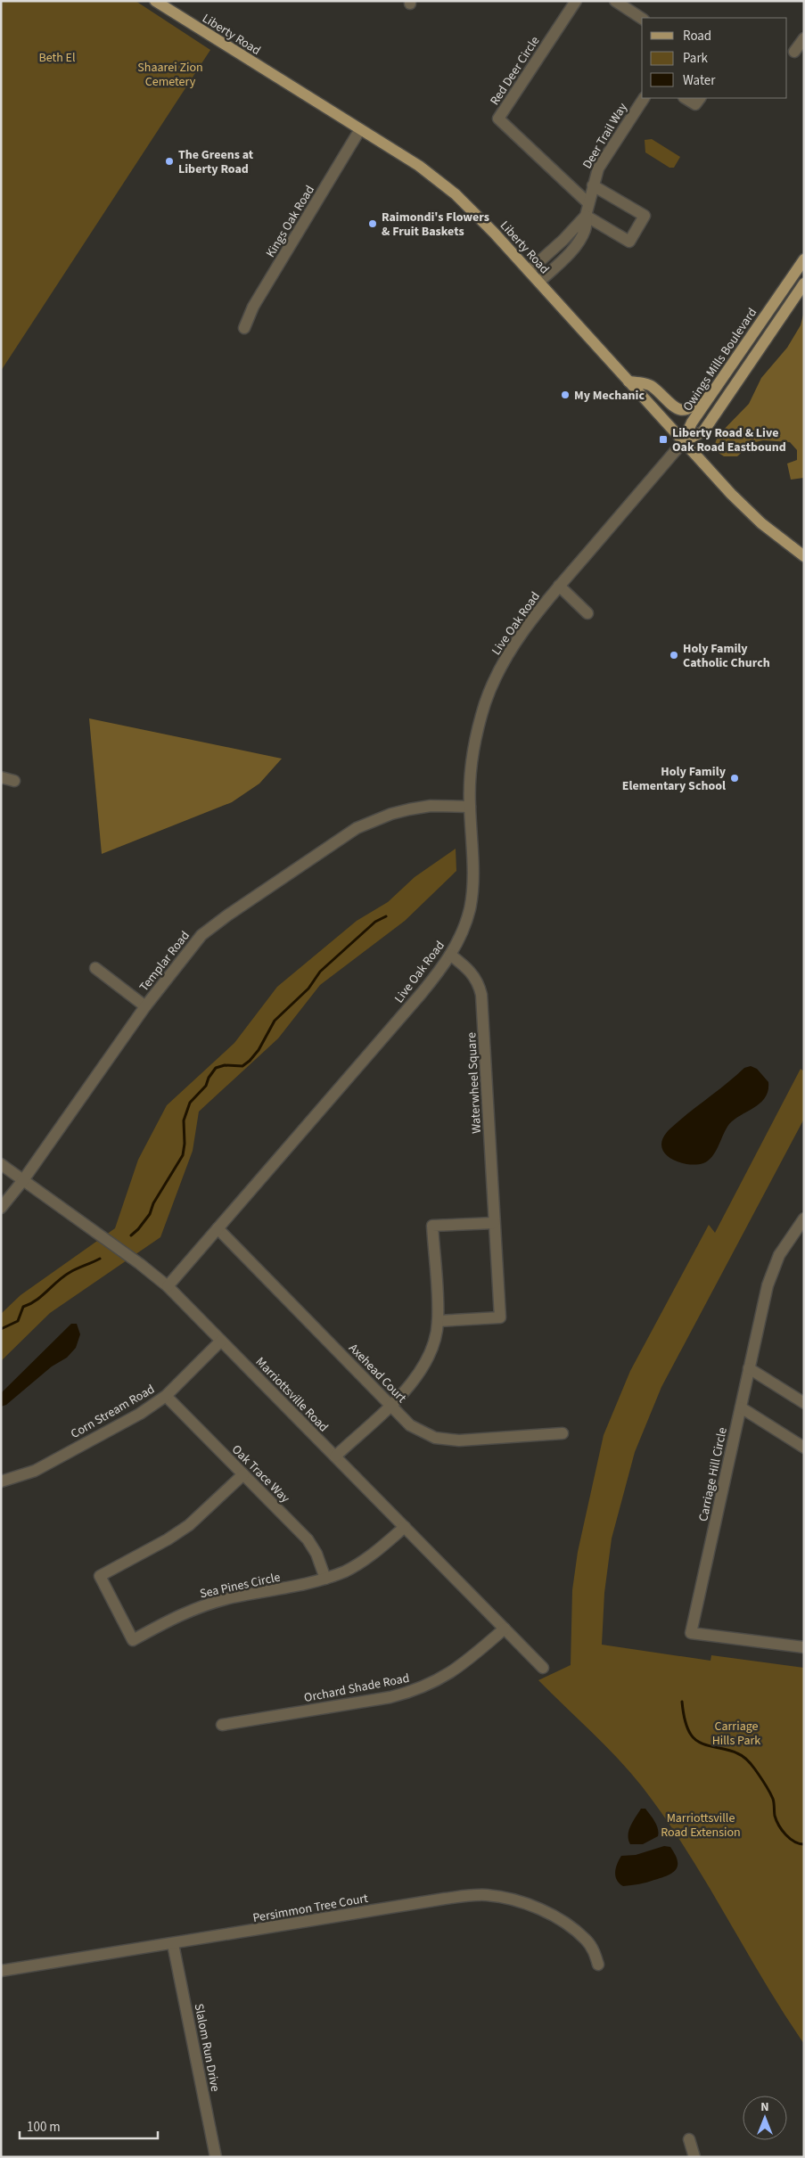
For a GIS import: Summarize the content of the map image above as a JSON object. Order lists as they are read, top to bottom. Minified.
{"streets":{"main road":["Liberty Road","Owings Mills Boulevard"],"street":["Red Deer Circle","Deer Trail Way","Kings Oak Road","Live Oak Road","Templar Road","Waterwheel Square","Axehead Court","Marriottsville Road","Corn Stream Road","Oak Trace Way","Carriage Hill Circle","Sea Pines Circle","Orchard Shade Road","Persimmon Tree Court","Slalom Run Drive"]},"crossings":[["Liberty Road","Deer Trail Way"],["Liberty Road","Kings Oak Road"],["Liberty Road","Owings Mills Boulevard"],["Liberty Road","Live Oak Road"],["Red Deer Circle","Deer Trail Way"],["Owings Mills Boulevard","Live Oak Road"],["Live Oak Road","Templar Road"],["Live Oak Road","Waterwheel Square"],["Live Oak Road","Axehead Court"],["Live Oak Road","Marriottsville Road"],["Templar Road","Marriottsville Road"],["Marriottsville Road","Corn Stream Road"],["Marriottsville Road","Sea Pines Circle"],["Marriottsville Road","Orchard Shade Road"],["Corn Stream Road","Oak Trace Way"],["Oak Trace Way","Sea Pines Circle"],["Persimmon Tree Court","Slalom Run Drive"]],"parks":["Beth El","Shaarei Zion Cemetery","Carriage Hills Park","Marriottsville Road Extension"],"places":{"other":["The Greens at Liberty Road","Raimondi's Flowers & Fruit Baskets","My Mechanic","Holy Family Catholic Church","Holy Family Elementary School"],"transit":["Liberty Road & Live Oak Road Eastbound"]},"legend":["Road","Park","Water"],"scale_bar":"100 m","north":"top"}
